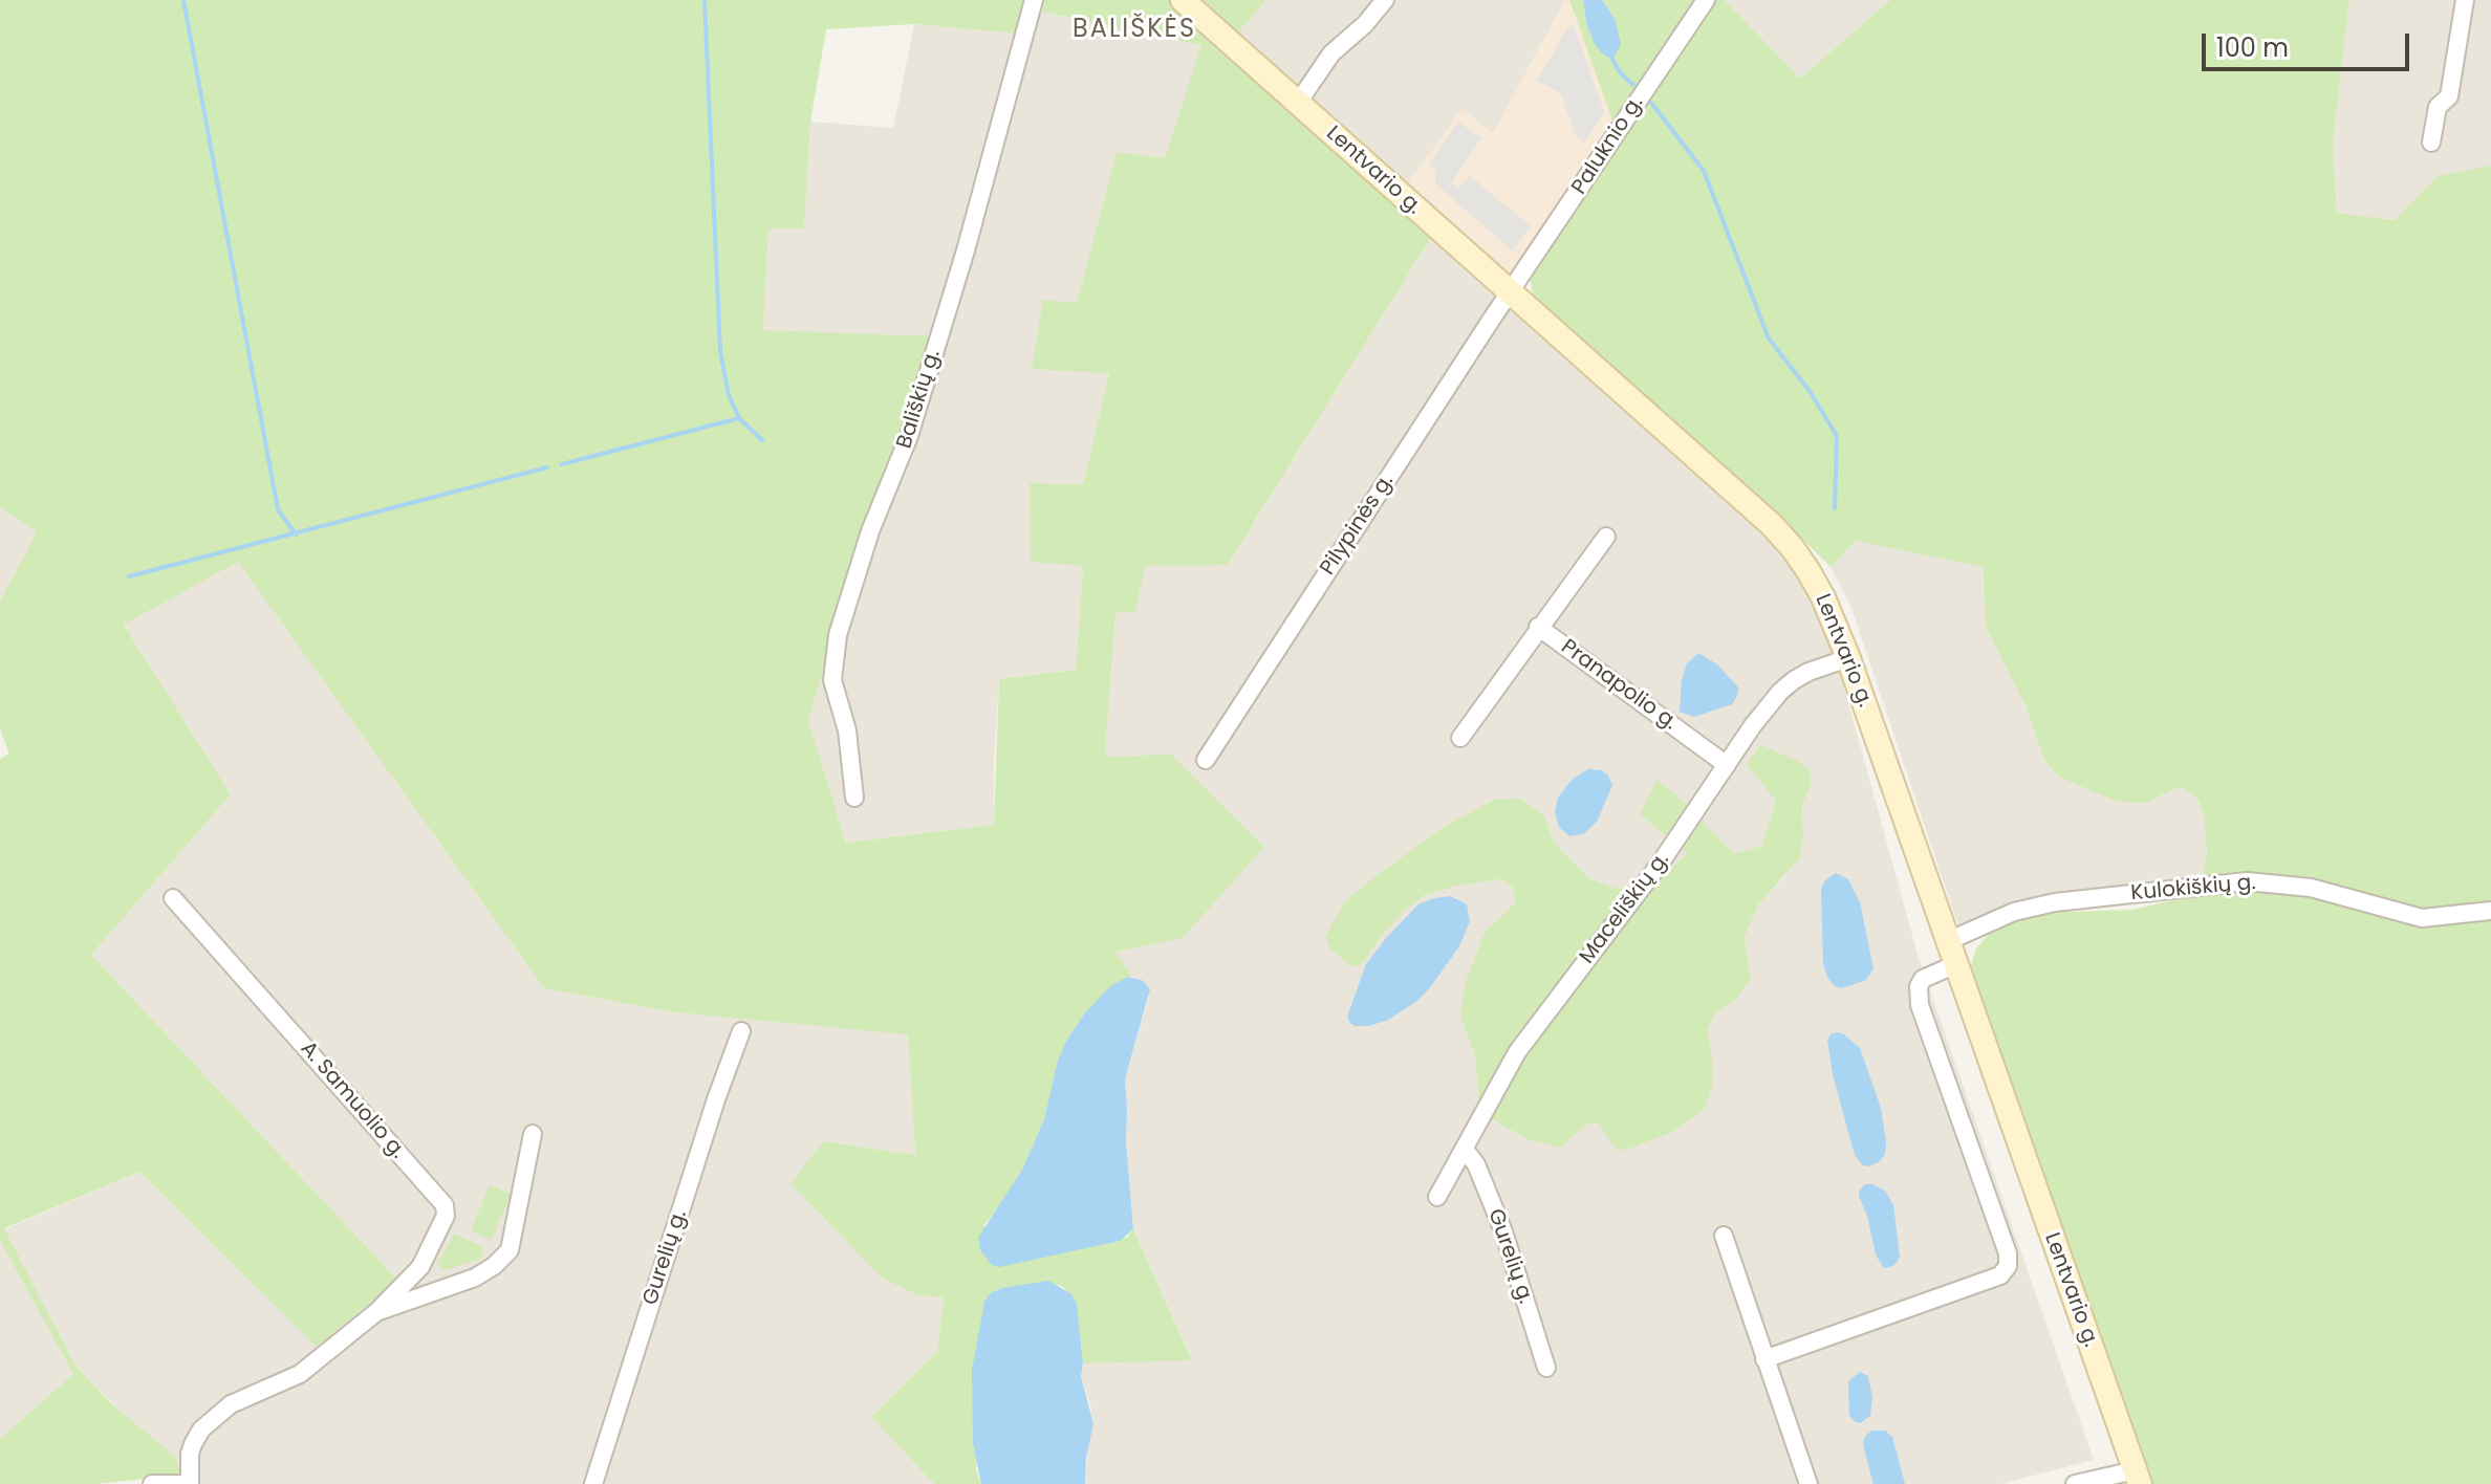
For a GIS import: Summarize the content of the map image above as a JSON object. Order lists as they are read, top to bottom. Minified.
{"streets":{"main road":["Lentvario g."],"street":["Paluknio g.","Bališkių g.","Pilypinės g.","Pranapolio g.","Kulokiškių g.","Maceliškių g.","A. Samuolio g.","Gurelių g."]},"crossings":[["Paluknio g.","Lentvario g."],["Paluknio g.","Pilypinės g."],["Lentvario g.","Pilypinės g."],["Lentvario g.","Kulokiškių g."],["Lentvario g.","Maceliškių g."],["Pranapolio g.","Maceliškių g."],["Maceliškių g.","Gurelių g."]],"districts":["BALIŠKĖS"],"scale_bar":"100 m"}
